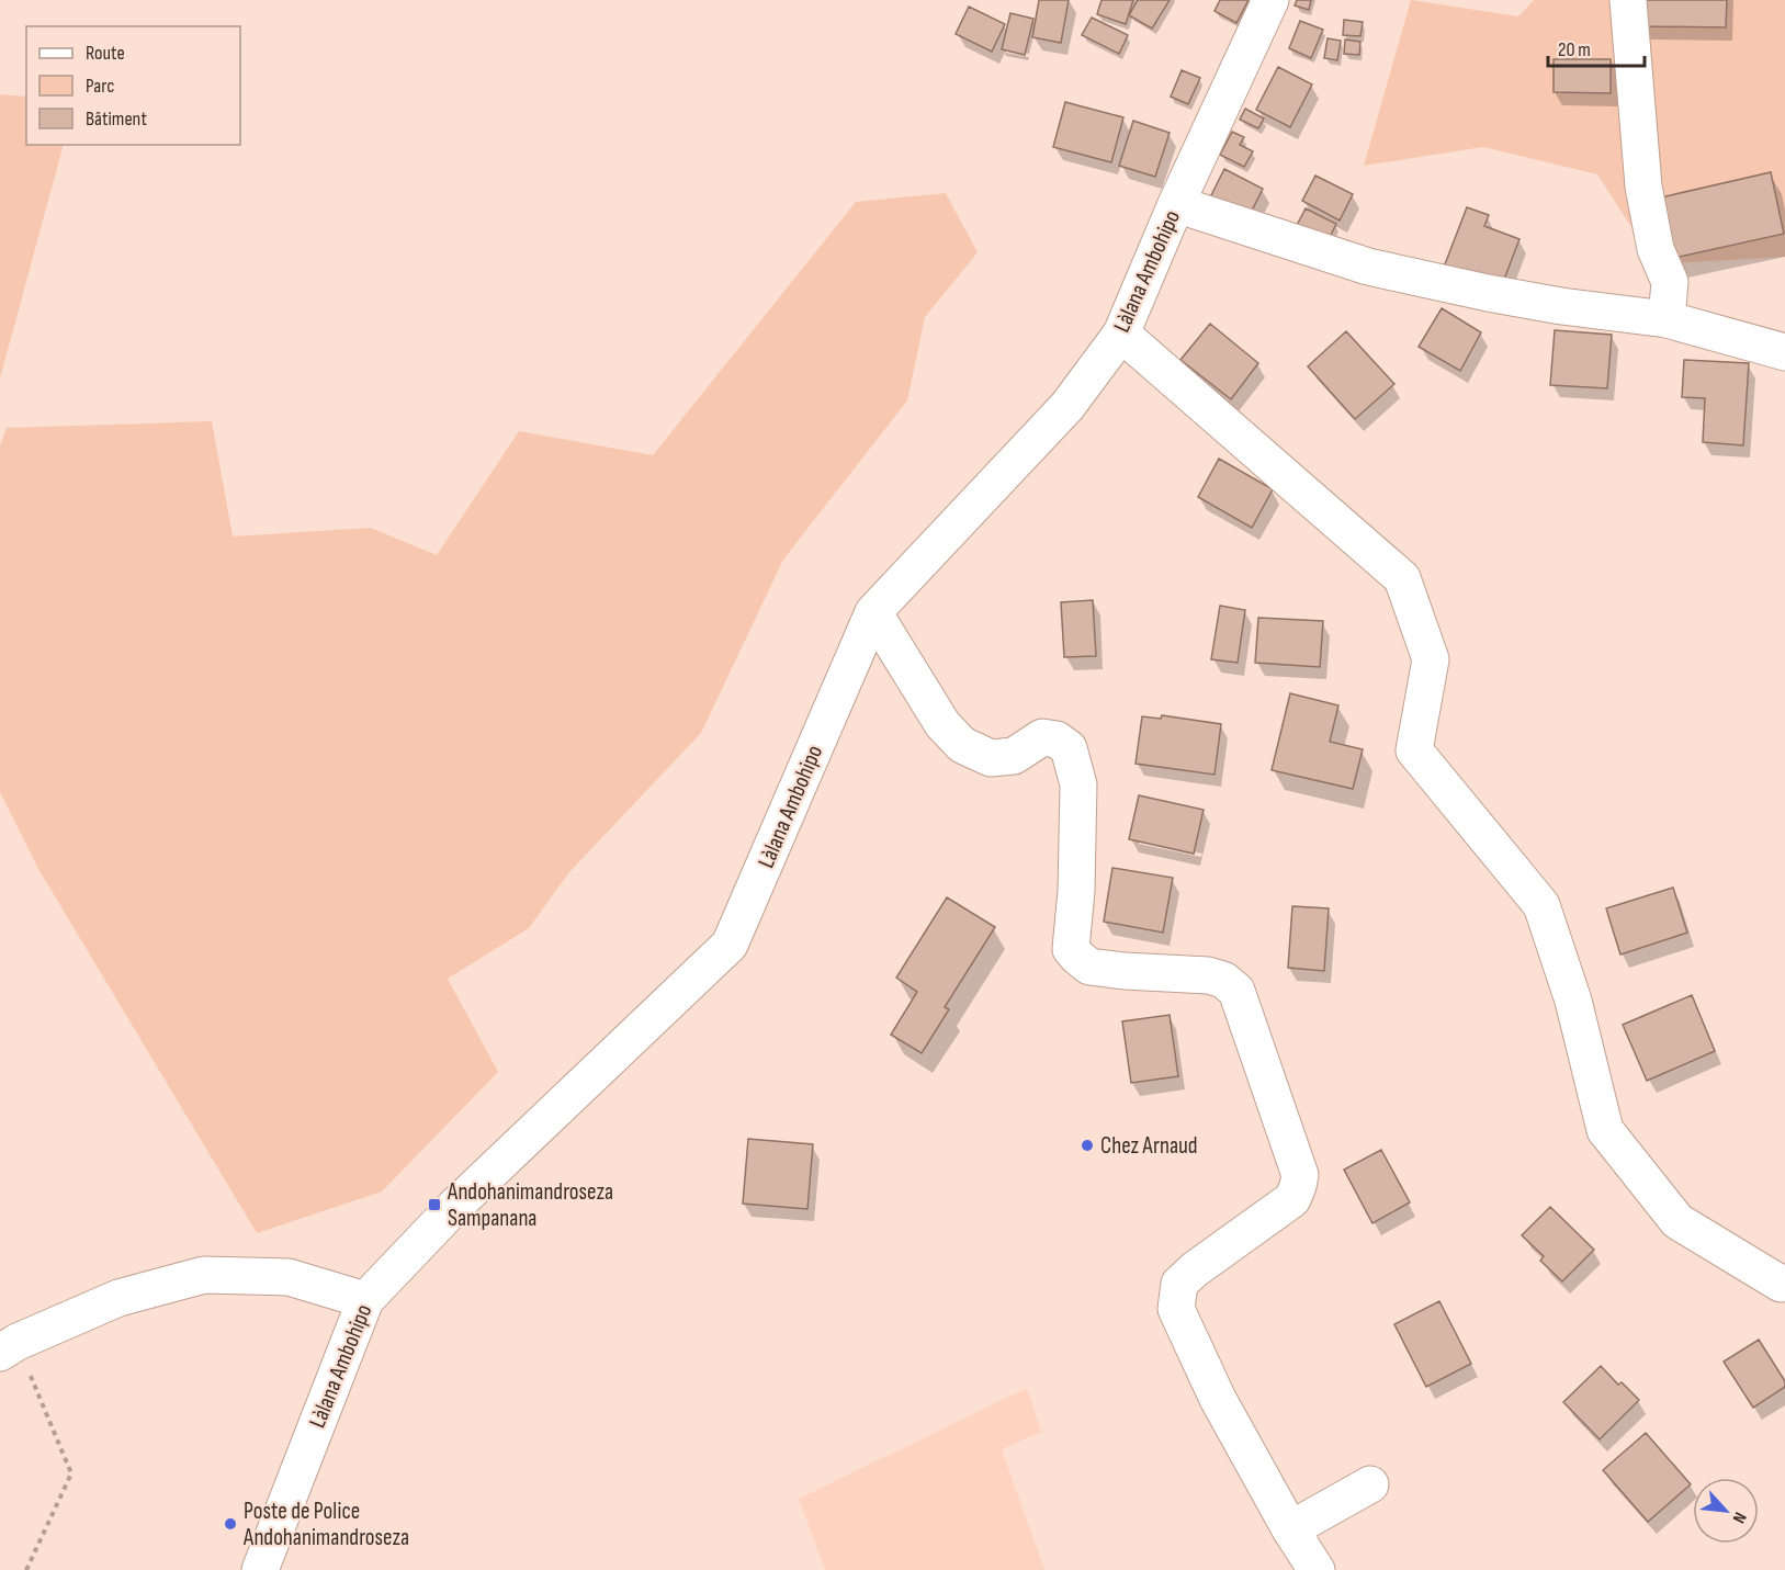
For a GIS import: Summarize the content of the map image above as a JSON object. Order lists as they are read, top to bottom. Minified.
{"streets":{"street":["Làlana Ambohipo"]},"places":{"other":["Chez Arnaud","Poste de Police Andohanimandroseza"],"transit":["Andohanimandroseza Sampanana"]},"legend":["Route","Parc","Bâtiment"],"scale_bar":"20 m","north":"bottom right"}
